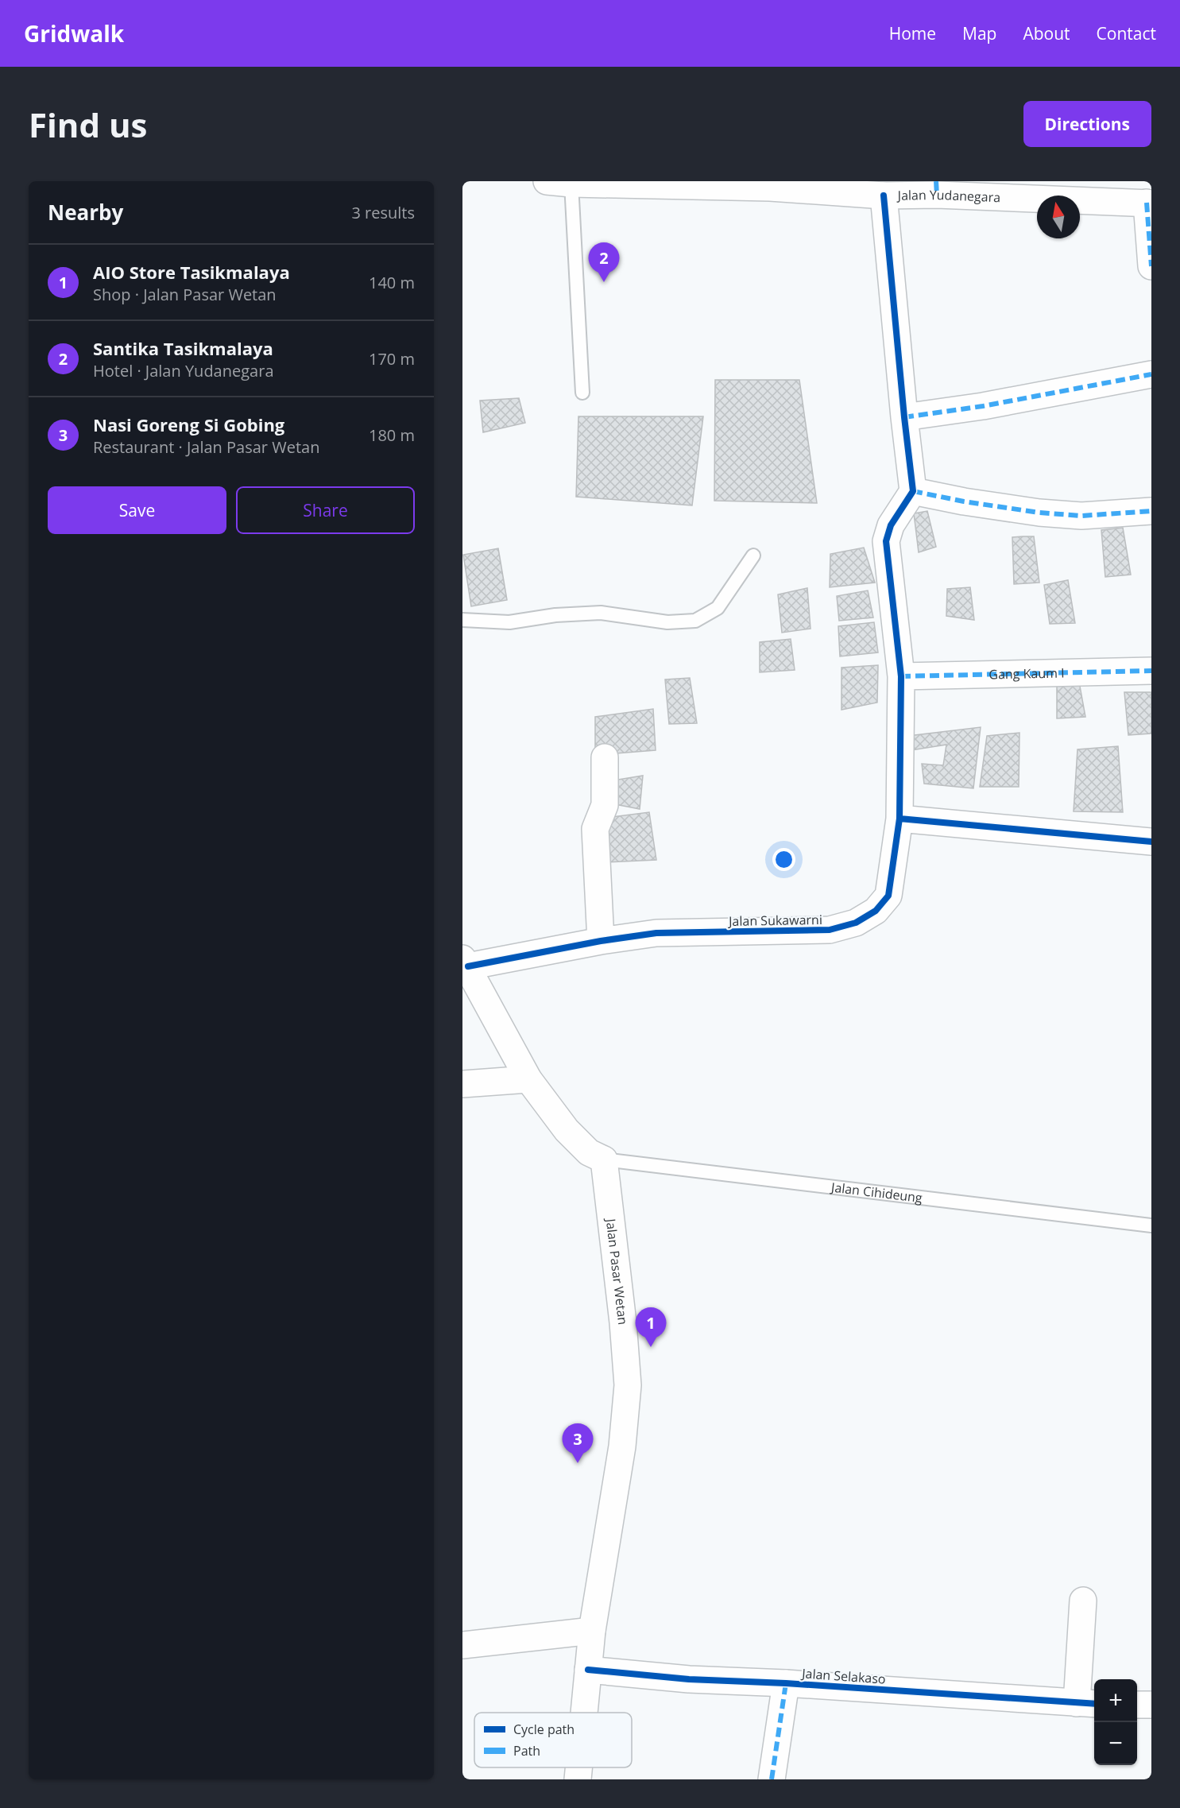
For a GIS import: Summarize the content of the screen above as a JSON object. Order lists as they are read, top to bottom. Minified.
{"streets":{"street":["Jalan Yudanegara","Gang Kaum I","Jalan Sukawarni","Jalan Pasar Wetan","Jalan Selakaso"],"lane":["Jalan Cihideung"]},"crossings":[["Gang Kaum I","Jalan Sukawarni"],["Jalan Cihideung","Jalan Pasar Wetan"],["Jalan Pasar Wetan","Jalan Selakaso"]],"legend":["Cycle path","Path"],"north":"top","page":{"header":"Gridwalk","nav":["Home","Map","About","Contact"],"buttons":["Directions",["Save","Share"]],"title":"Find us","heading":["Nearby","3 results"],"pins":["2","1","3"],"list":[{"mark":"1","name":"AIO Store Tasikmalaya","note":"Shop · Jalan Pasar Wetan","value":"140 m"},{"mark":"2","name":"Santika Tasikmalaya","note":"Hotel · Jalan Yudanegara","value":"170 m"},{"mark":"3","name":"Nasi Goreng Si Gobing","note":"Restaurant · Jalan Pasar Wetan","value":"180 m"}],"map_buttons":["+","−"]}}
